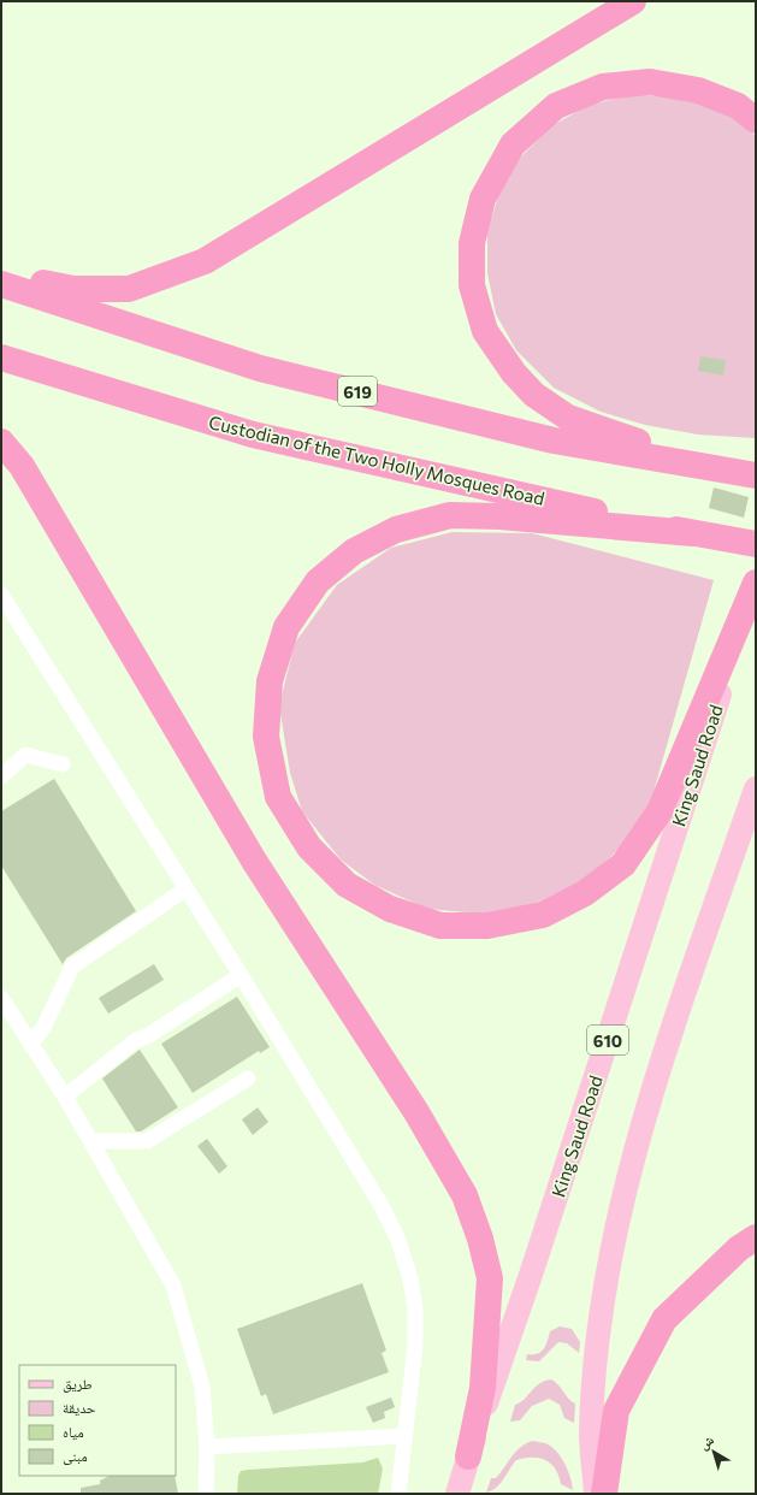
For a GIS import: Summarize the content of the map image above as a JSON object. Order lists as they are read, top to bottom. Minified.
{"streets":{"highway":["619","Custodian of the Two Holly Mosques Road"],"main road":["King Saud Road","610"]},"legend":["طريق","حديقة","مياه","مبنى"],"north":"top left"}
